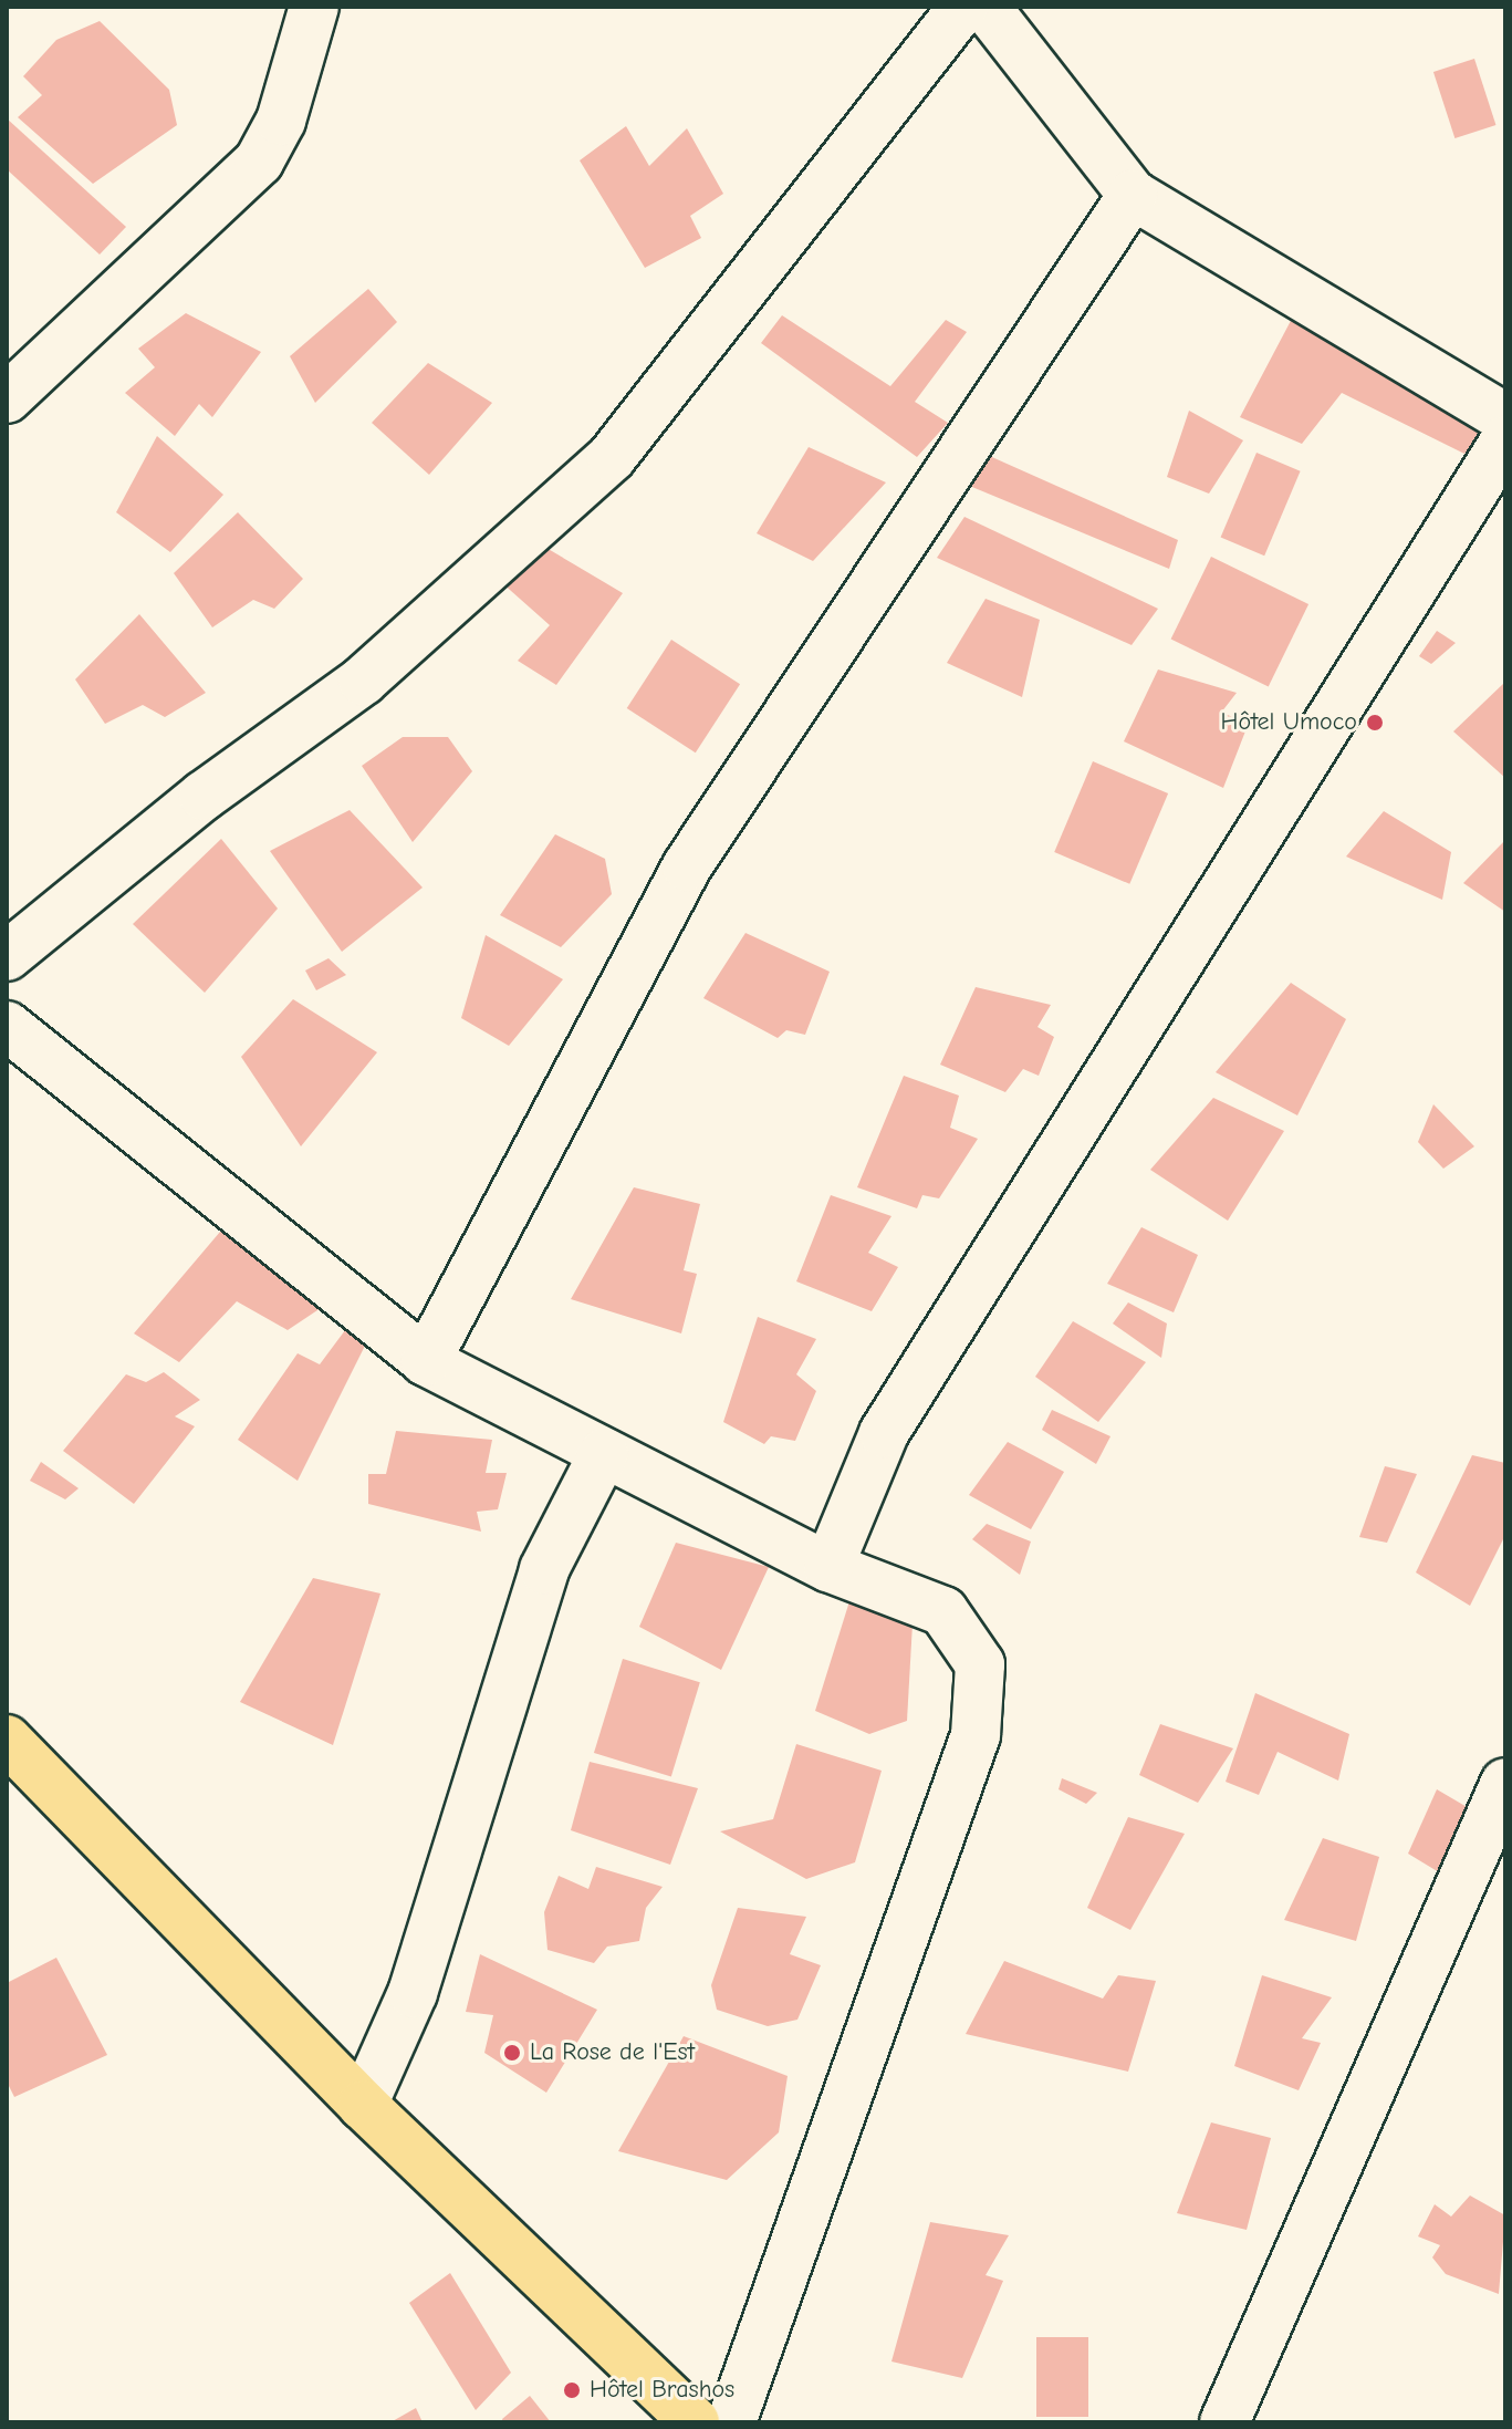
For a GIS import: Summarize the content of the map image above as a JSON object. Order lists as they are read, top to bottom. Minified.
{"places":["Hôtel Umoco","La Rose de l'Est","Hôtel Brashos"]}
